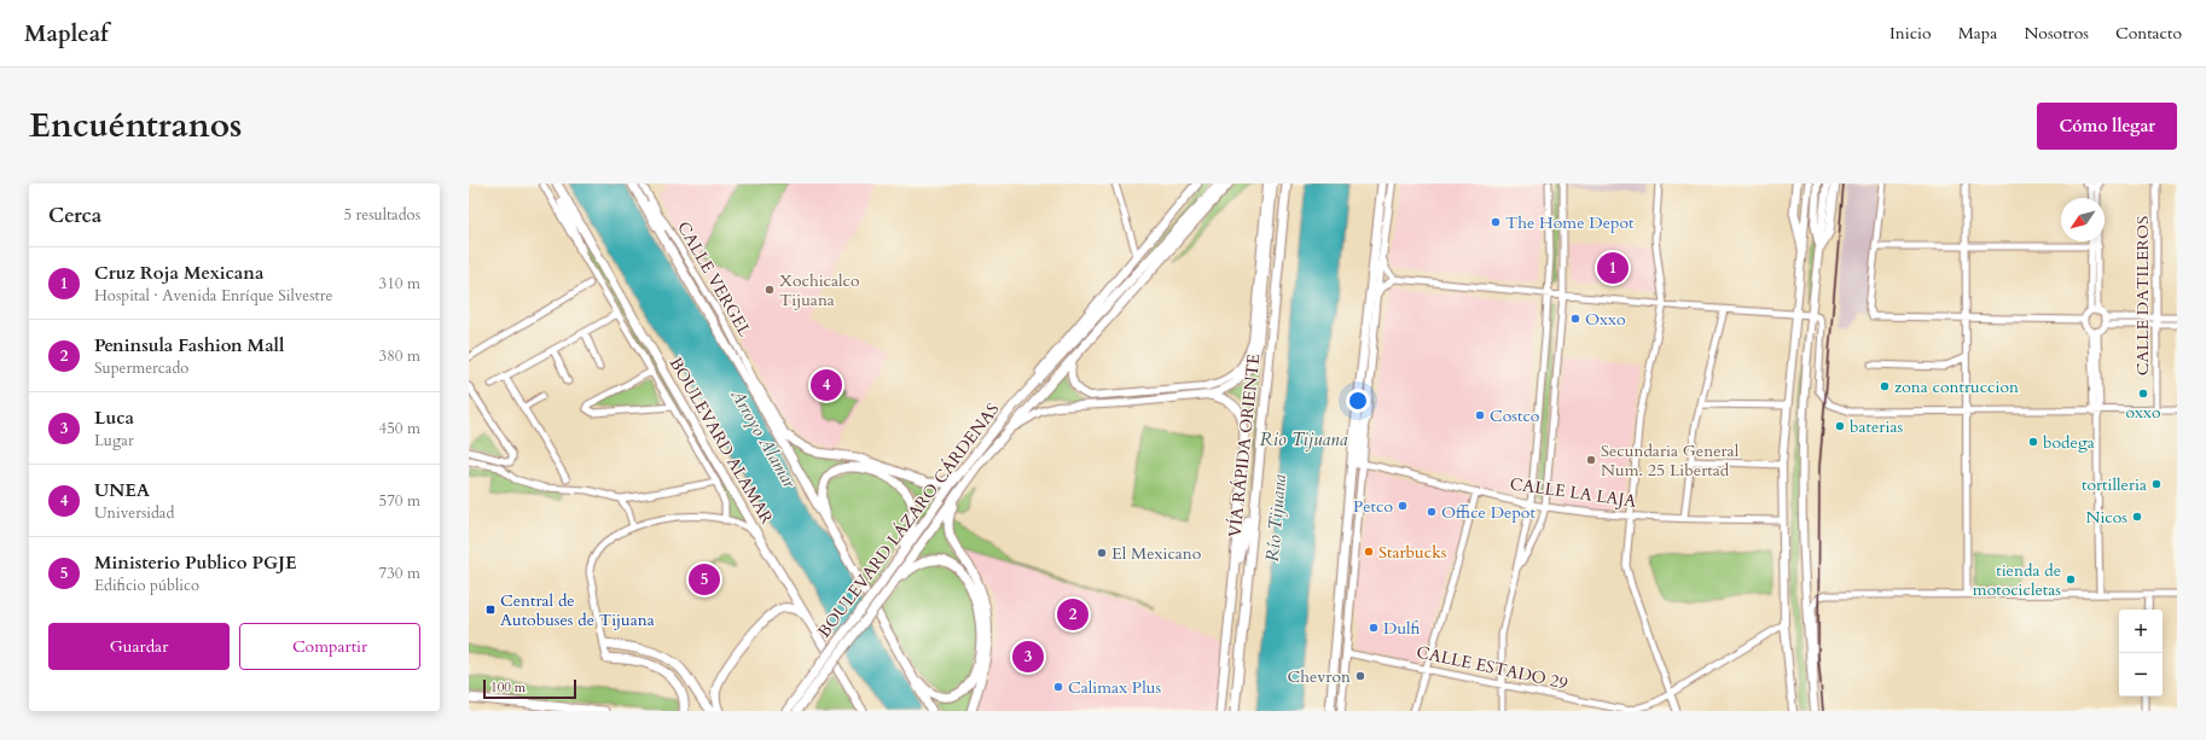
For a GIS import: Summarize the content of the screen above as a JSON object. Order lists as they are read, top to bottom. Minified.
{"streets":{"highway":["BOULEVARD ALAMAR","VÍA RÁPIDA ORIENTE","BOULEVARD LÁZARO CÁRDENAS"],"street":["CALLE VERGEL","CALLE DATILEROS","CALLE LA LAJA","CALLE ESTADO 29"]},"water":["Arroyo Alamar","Rio Tijuana","Río Tijuana"],"places":{"other":["The Home Depot","Xochicalco Tijuana","Oxxo","zona contruccion","oxxo","Costco","baterias","bodega","Secundaria General Num. 25 Libertad","tortilleria","Petco","Office Depot","Nicos","Starbucks","El Mexicano","tienda de motocicletas","Dulfi","Chevron","Calimax Plus"],"transit":["Central de Autobuses de Tijuana"]},"scale_bar":"100 m","north":"bottom left","page":{"header":"Mapleaf","nav":["Inicio","Mapa","Nosotros","Contacto"],"title":"Encuéntranos","buttons":["Cómo llegar",["Guardar","Compartir"]],"heading":["Cerca","5 resultados"],"list":[{"mark":"1","name":"Cruz Roja Mexicana","note":"Hospital · Avenida Enríque Silvestre","value":"310 m"},{"mark":"2","name":"Peninsula Fashion Mall","note":"Supermercado","value":"380 m"},{"mark":"3","name":"Luca","note":"Lugar","value":"450 m"},{"mark":"4","name":"UNEA","note":"Universidad","value":"570 m"},{"mark":"5","name":"Ministerio Publico PGJE","note":"Edificio público","value":"730 m"}],"pins":["1","4","5","2","3"],"map_buttons":["+","−"],"scale":"100 m"}}
